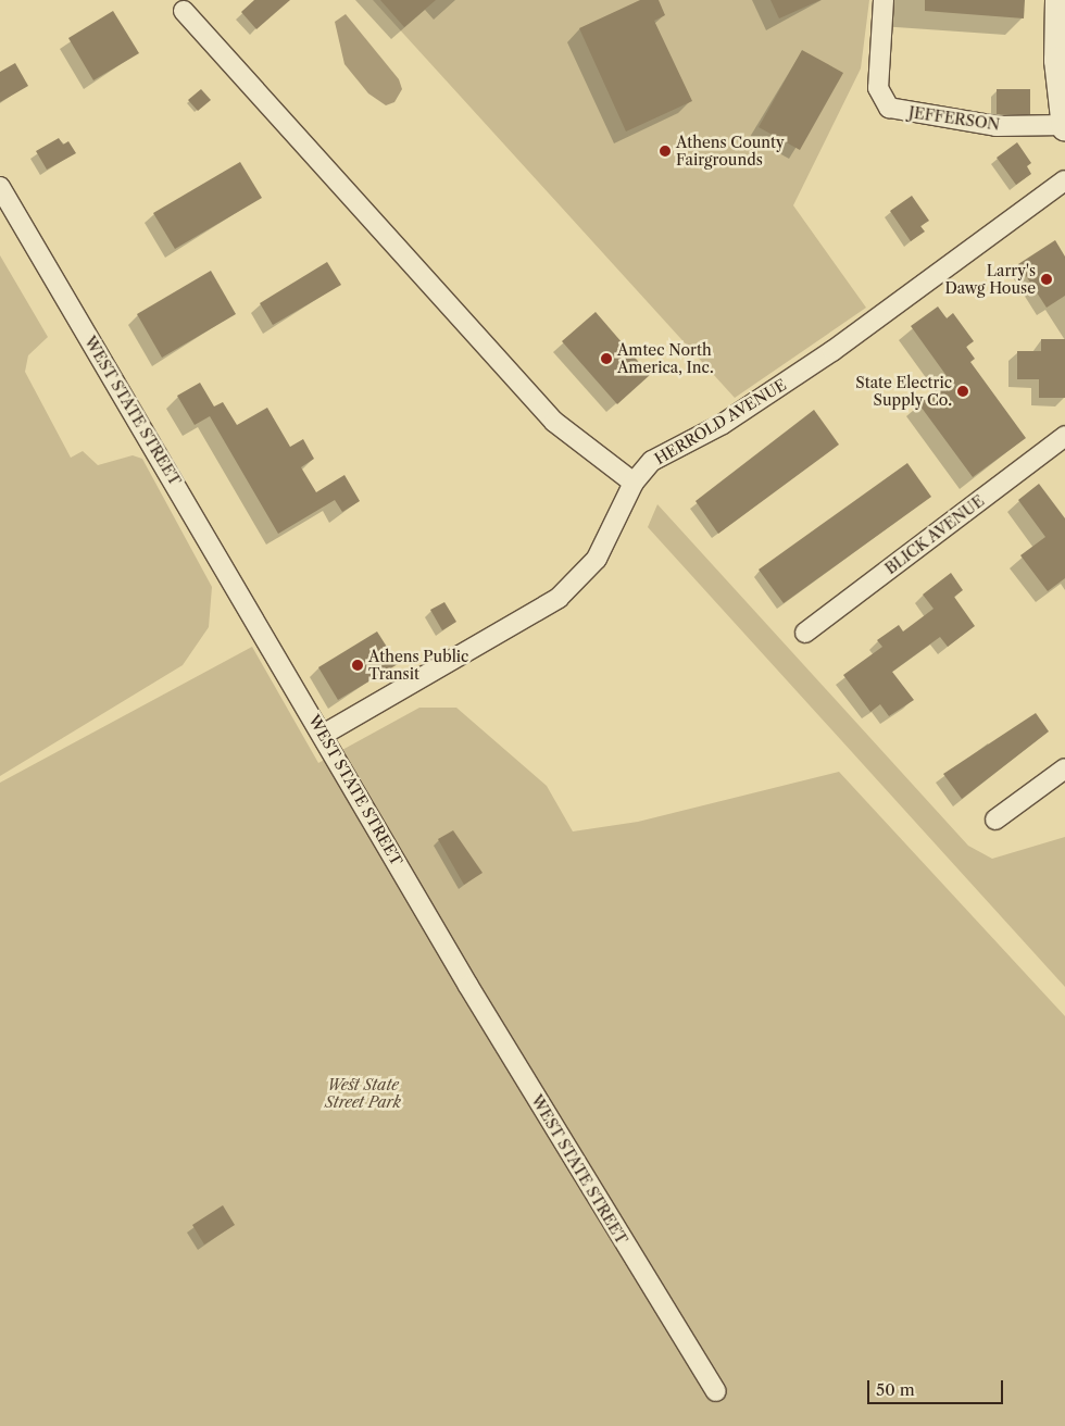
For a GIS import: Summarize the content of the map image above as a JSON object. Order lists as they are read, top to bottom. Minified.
{"streets":{"street":["JEFFERSON","WEST STATE STREET","HERROLD AVENUE","BLICK AVENUE"]},"crossings":[["WEST STATE STREET","HERROLD AVENUE"]],"parks":["West State Street Park"],"places":["Athens County Fairgrounds","Larry's Dawg House","Amtec North America, Inc.","State Electric Supply Co.","Athens Public Transit"],"scale_bar":"50 m"}
